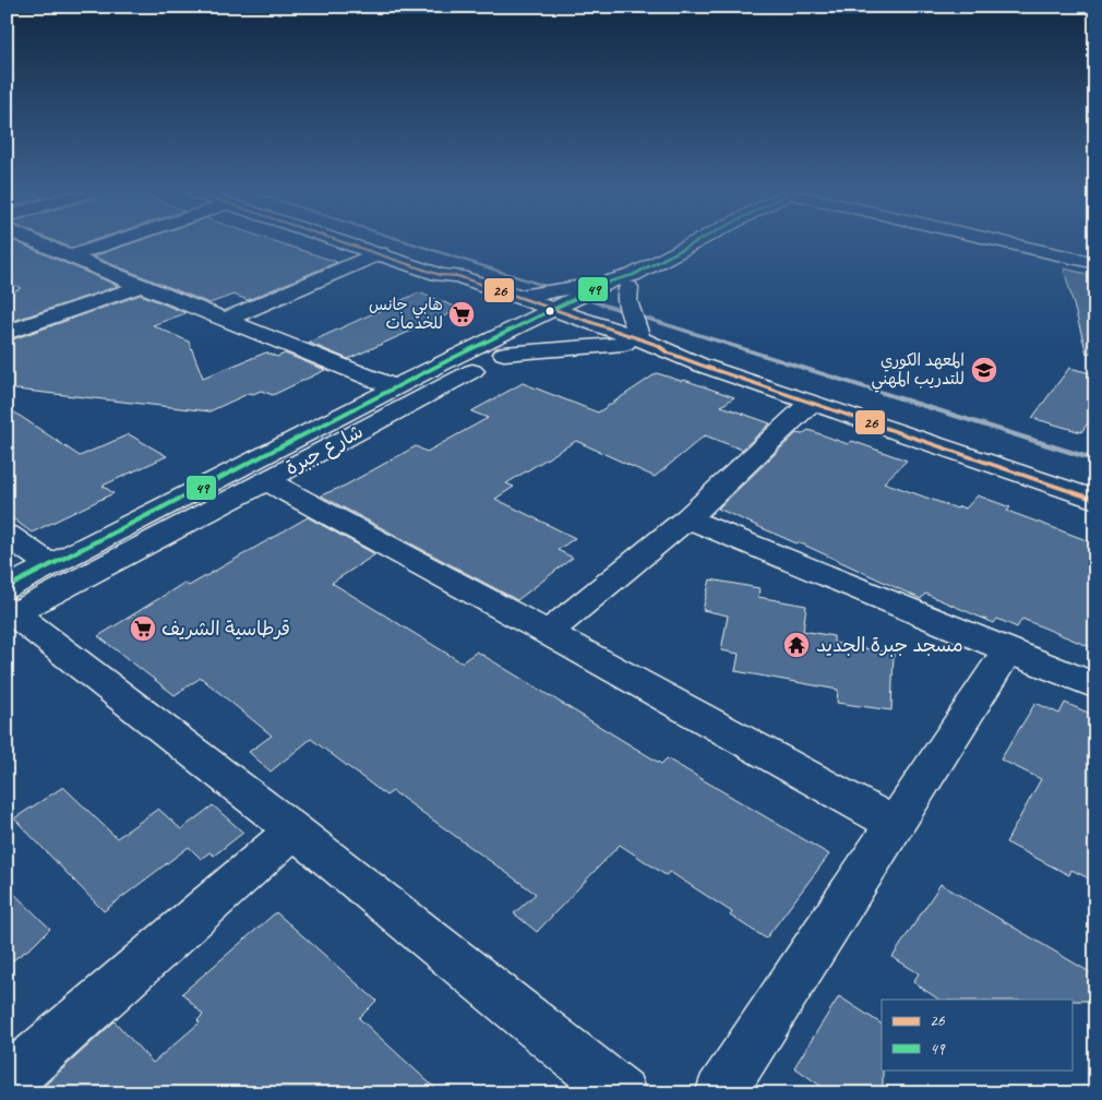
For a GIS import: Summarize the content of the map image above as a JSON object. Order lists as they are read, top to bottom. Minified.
{"streets":{"street":["شارع جبرة"]},"places":{"supermarket":["هابي جانس للخدمات","قرطاسية الشريف"],"school or university":["المعهد الكوري للتدريب المهني"],"temple":["مسجد جبرة الجديد"]},"lines":["transit line 26","transit line 49"],"legend":["26","49"]}
